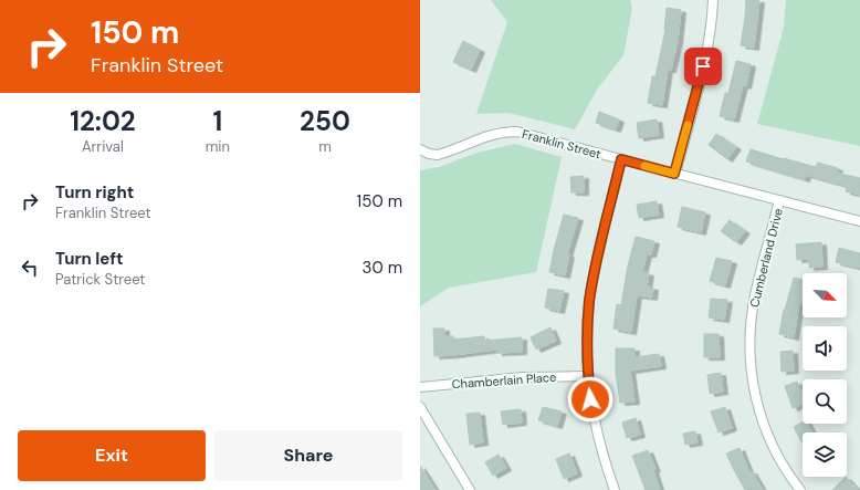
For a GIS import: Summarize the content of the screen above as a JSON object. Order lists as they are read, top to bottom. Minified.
{"streets":{"street":["Franklin Street","Cumberland Drive","Chamberlain Place"]},"crossings":[["Franklin Street","Cumberland Drive"]],"north":"bottom right","page":{"turn":["150 m","Franklin Street"],"eta":["12:02","Arrival","1","min","250","m"],"list":[{"name":"Turn right","note":"Franklin Street","value":"150 m"},{"name":"Turn left","note":"Patrick Street","value":"30 m"}],"buttons":["Exit","Share"]}}
